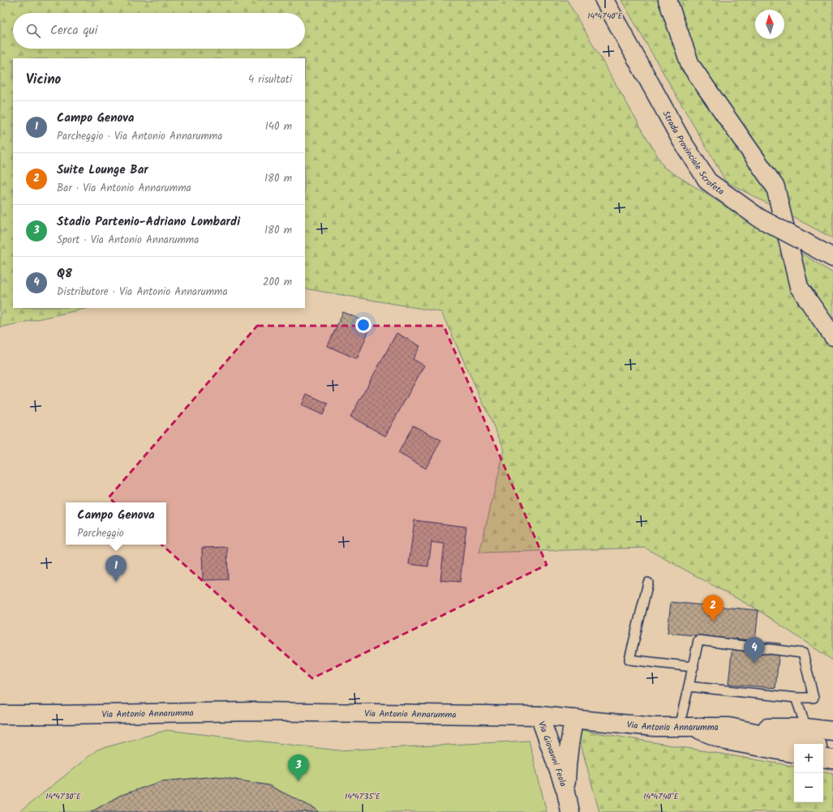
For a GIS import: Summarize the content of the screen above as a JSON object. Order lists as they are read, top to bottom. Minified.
{"streets":{"main road":["Strada Provinciale Scrofeta","Via Antonio Annarumma","Via Giovanni Feola"]},"crossings":[["Via Antonio Annarumma","Via Giovanni Feola"]],"north":"top","page":{"search":"Cerca qui","heading":["Vicino","4 risultati"],"list":[{"mark":"1","name":"Campo Genova","note":"Parcheggio · Via Antonio Annarumma","value":"140 m"},{"mark":"2","name":"Suite Lounge Bar","note":"Bar · Via Antonio Annarumma","value":"180 m"},{"mark":"3","name":"Stadio Partenio-Adriano Lombardi","note":"Sport · Via Antonio Annarumma","value":"180 m"},{"mark":"4","name":"Q8","note":"Distributore · Via Antonio Annarumma","value":"200 m"}],"popup":["Campo Genova","Parcheggio"],"pins":["1","2","4","3"],"map_buttons":["+","−"]},"coordinates":["14°47'40\"E","14°47'30\"E","14°47'35\"E"]}
